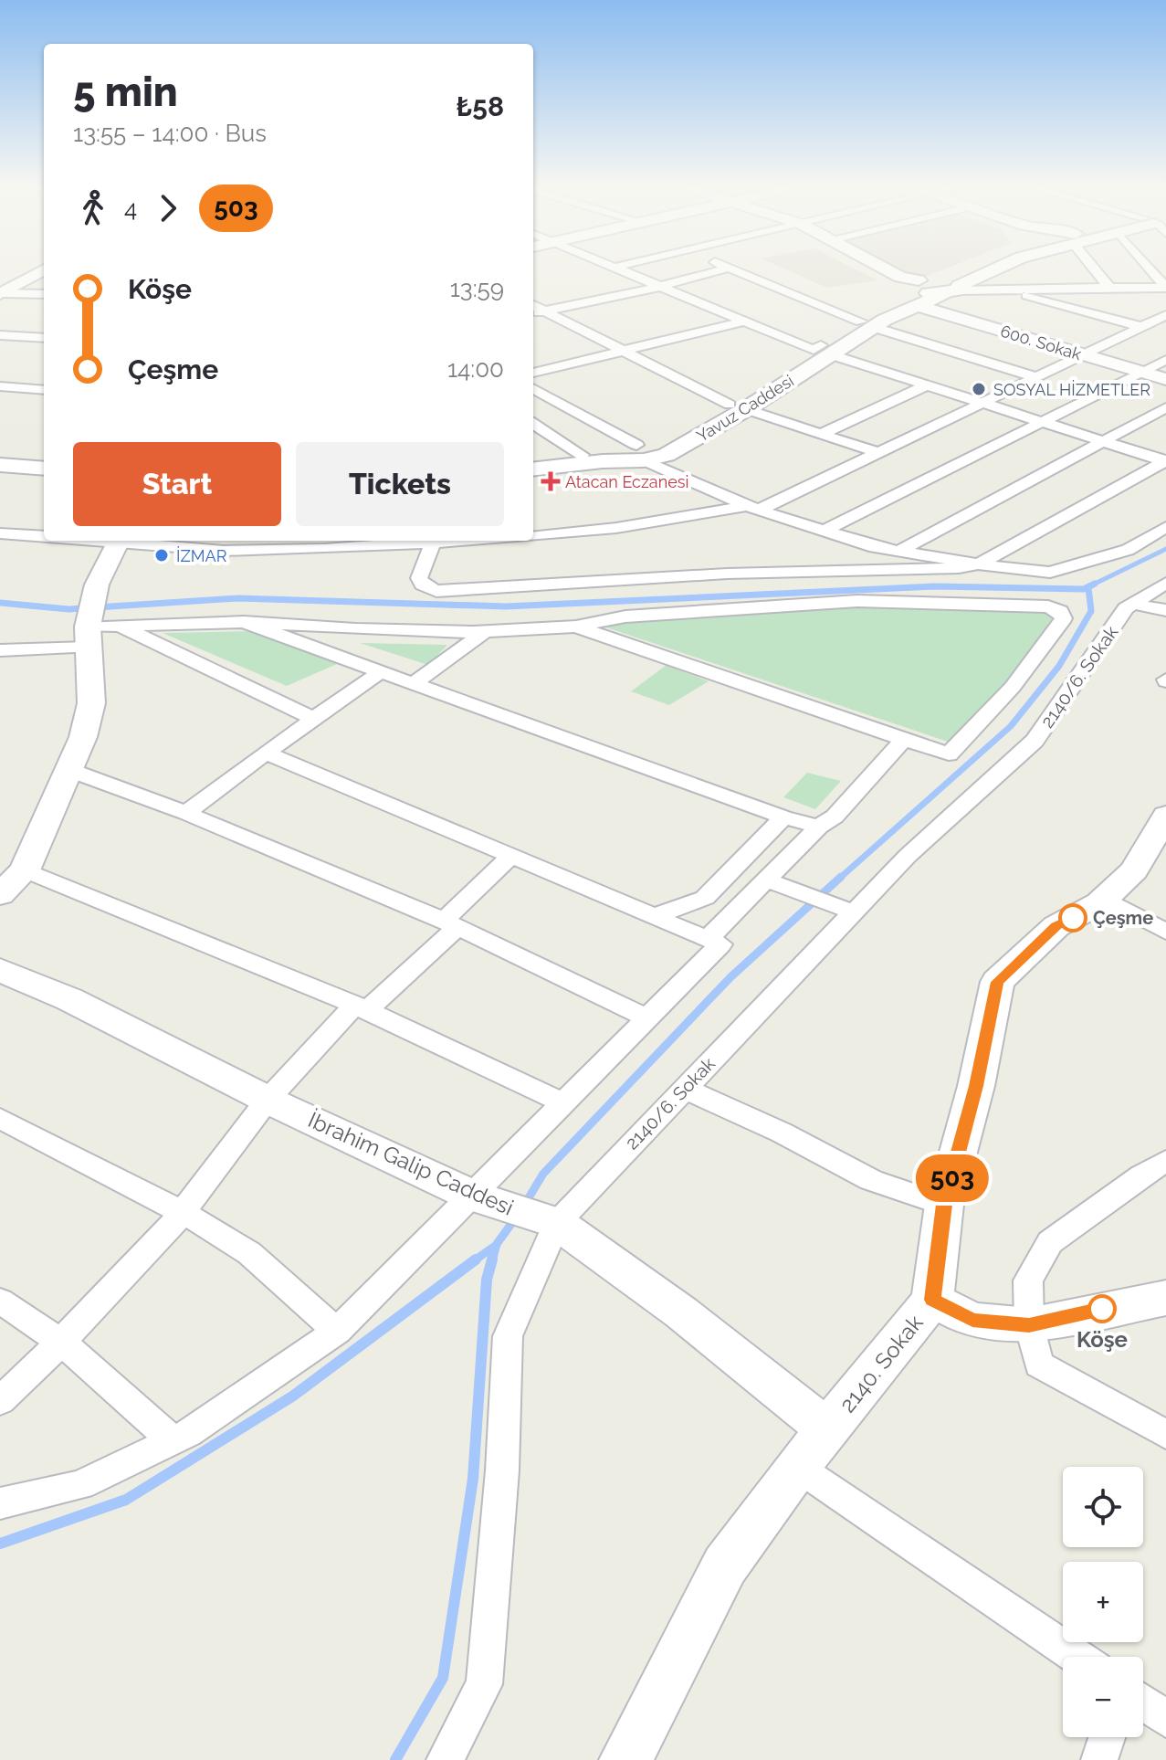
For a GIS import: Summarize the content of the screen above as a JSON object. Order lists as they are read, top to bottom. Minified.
{"streets":{"main road":["600. Sokak","Yavuz Caddesi","İbrahim Galip Caddesi","2140. Sokak"],"street":["2140/6. Sokak"]},"crossings":[["600. Sokak","Yavuz Caddesi"],["2140/6. Sokak","İbrahim Galip Caddesi"],["İbrahim Galip Caddesi","2140. Sokak"]],"places":{"other":["SOSYAL HİZMETLER","İZMAR","Çeşme","Köşe"],"health":["Atacan Eczanesi"]},"lines":["bus line 503"],"page":{"on_map":"503","heading":["5 min","13:55 – 14:00 · Bus","₺58"],"legs":["4","503"],"list":[{"name":"Köşe","value":"13:59"},{"name":"Çeşme","value":"14:00"}],"buttons":["Start","Tickets"],"map_buttons":["+","−"]}}
